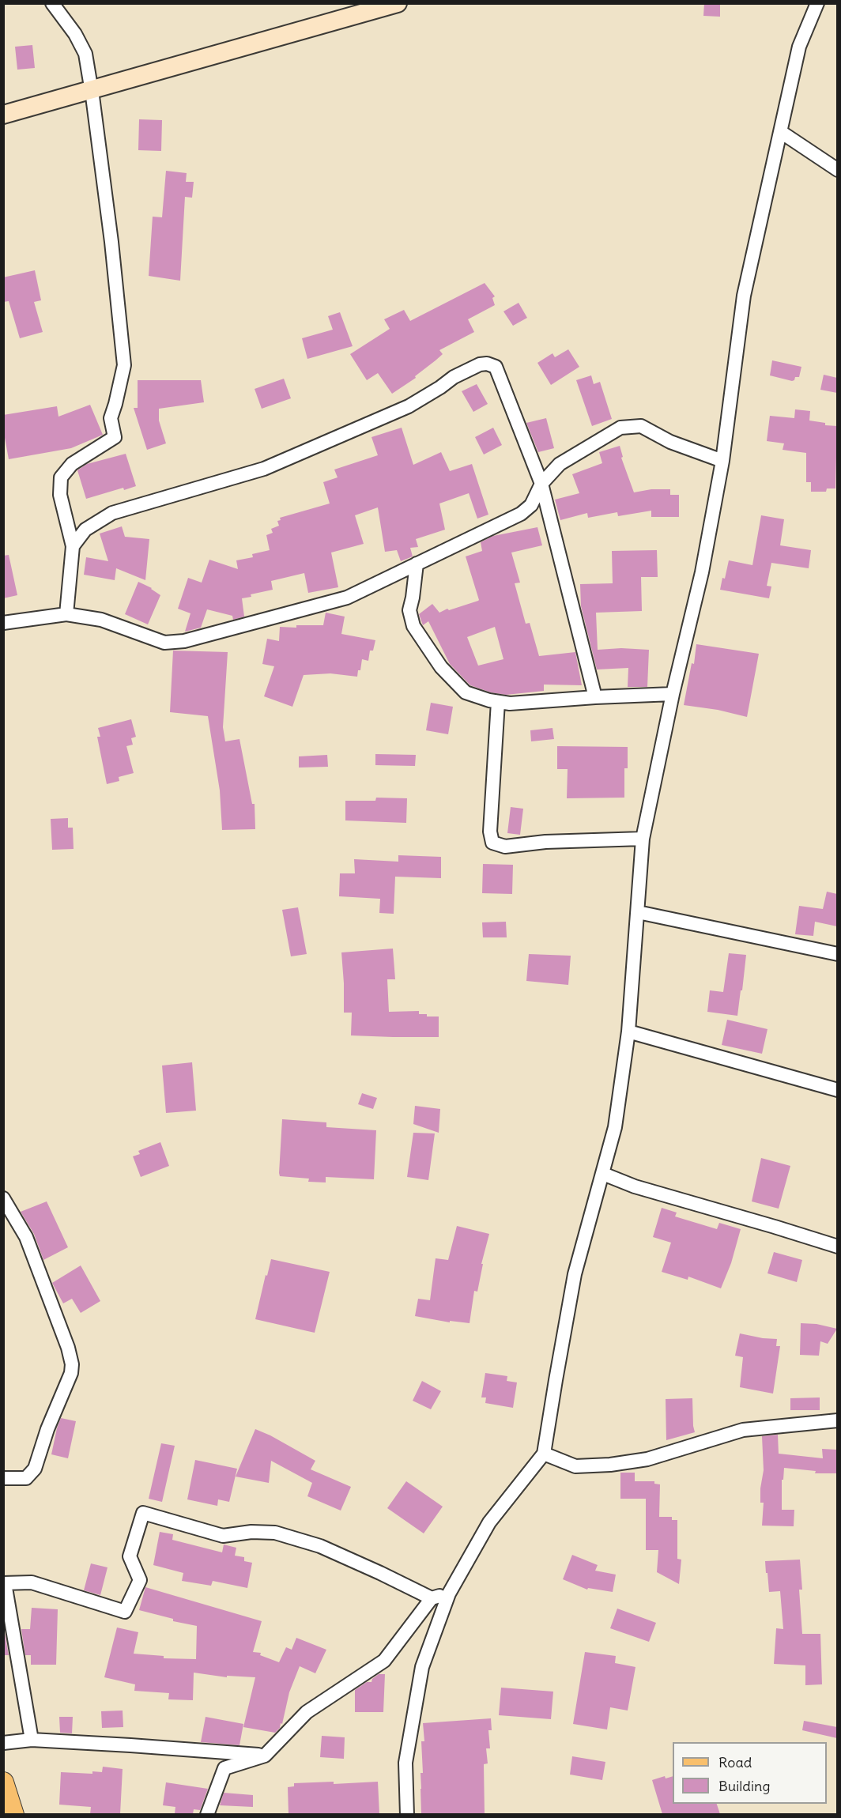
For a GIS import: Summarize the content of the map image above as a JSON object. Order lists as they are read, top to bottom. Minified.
{"legend":["Road","Building"]}
